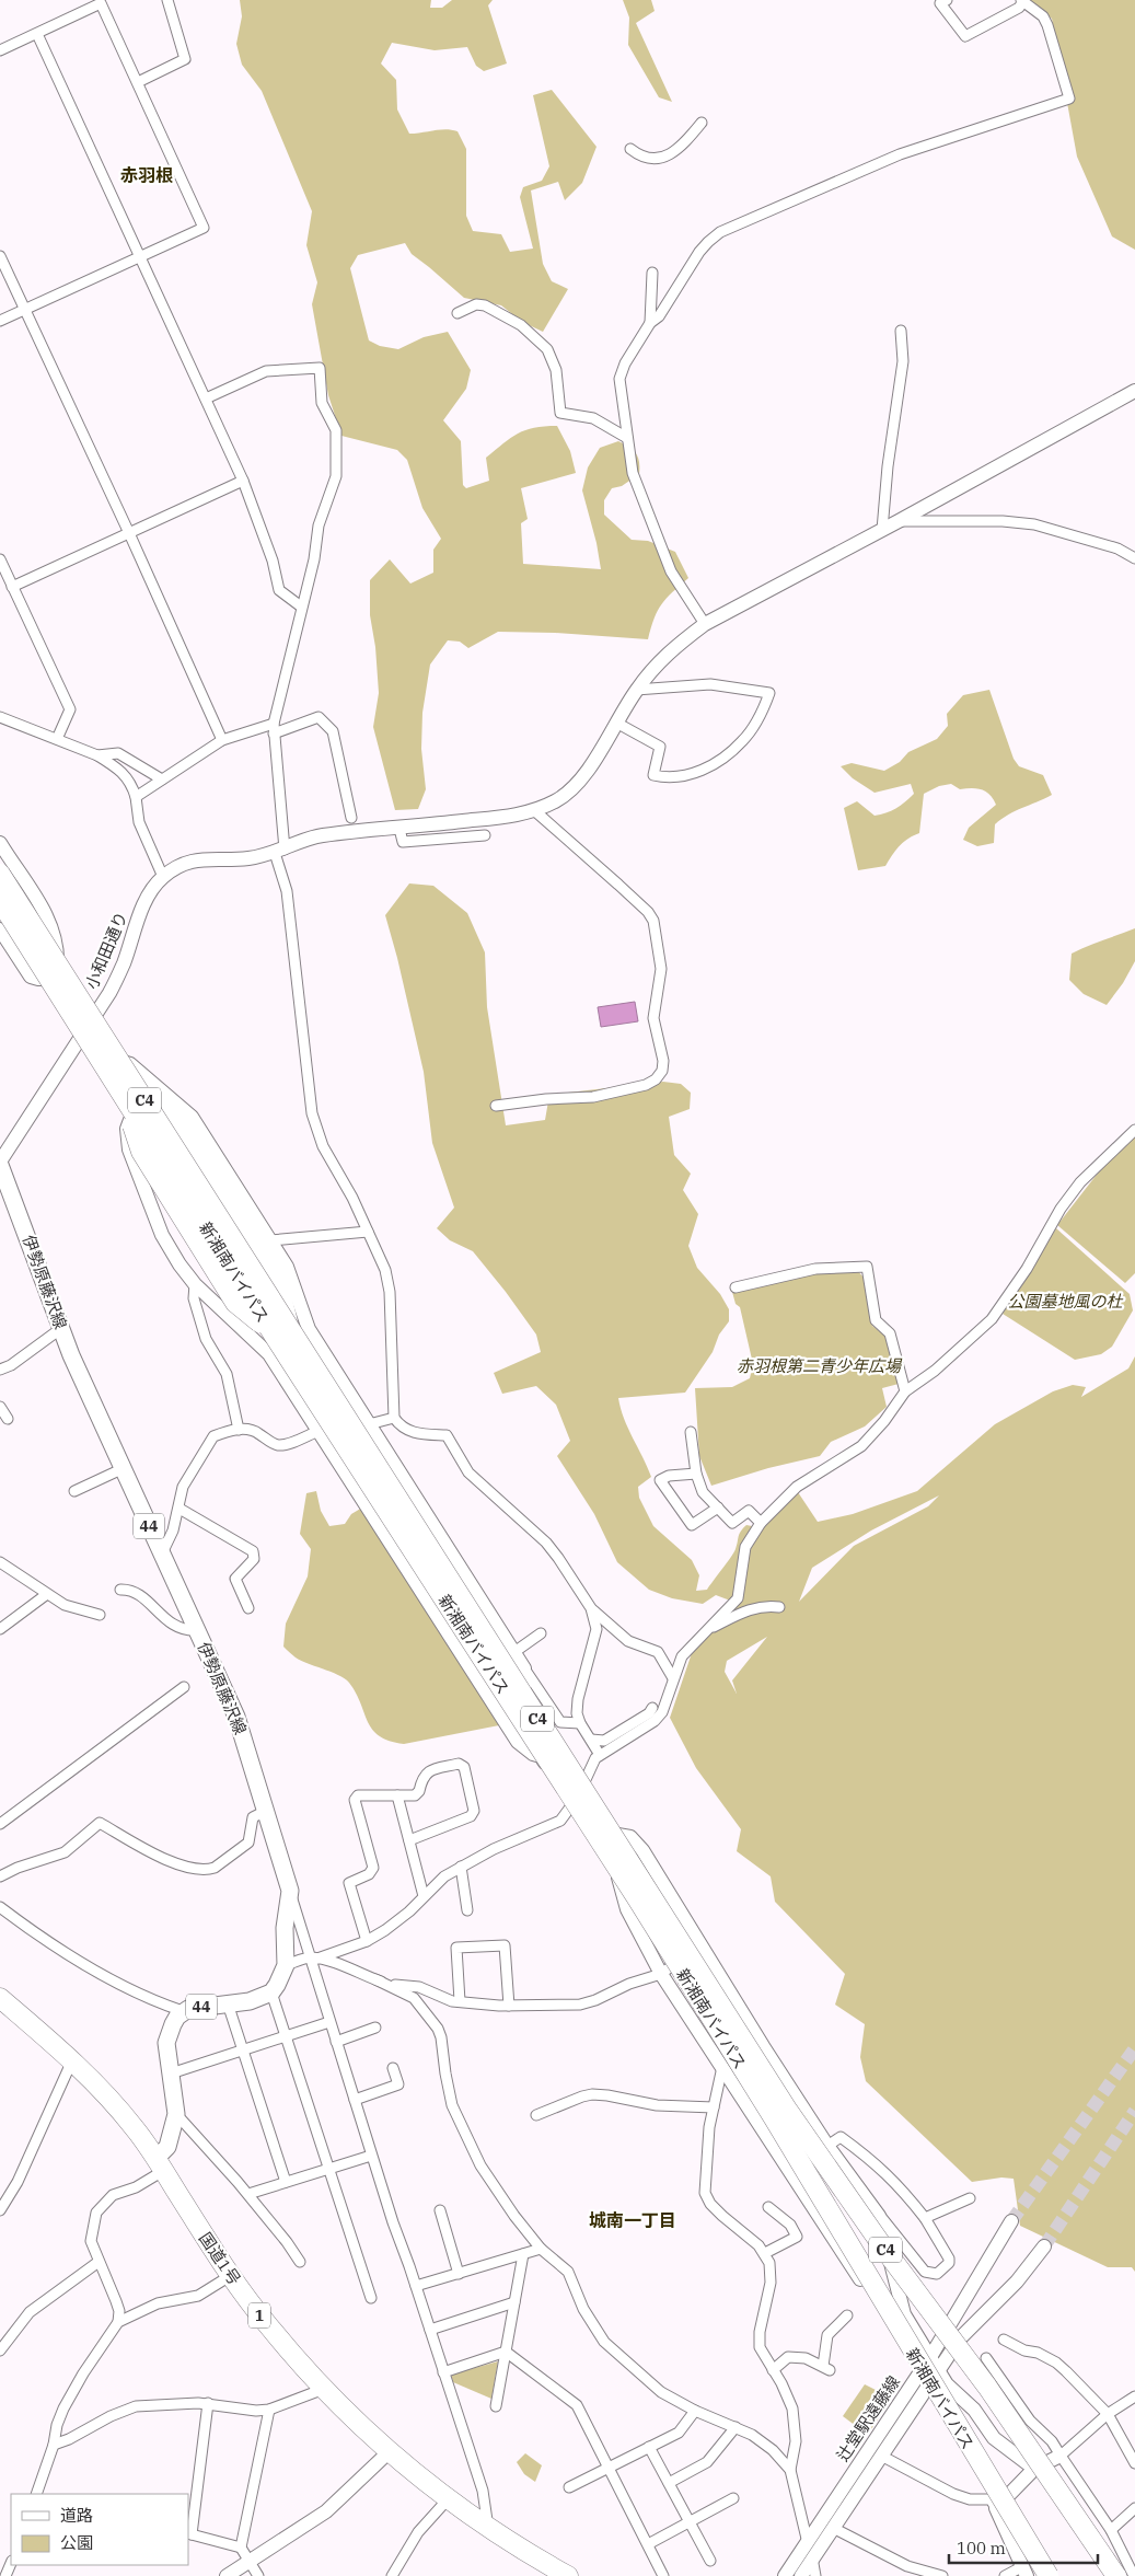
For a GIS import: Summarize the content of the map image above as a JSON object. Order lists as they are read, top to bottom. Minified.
{"streets":{"highway":["C4","新湘南バイパス","国道1号","1"],"main road":["伊勢原藤沢線","44"],"street":["小和田通り","辻堂駅遠藤線"]},"crossings":[["小和田通り","伊勢原藤沢線"],["伊勢原藤沢線","44"],["44","国道1号"]],"districts":["赤羽根","城南一丁目"],"parks":["公園墓地風の杜","赤羽根第二青少年広場"],"legend":["道路","公園"],"scale_bar":"100 m"}
